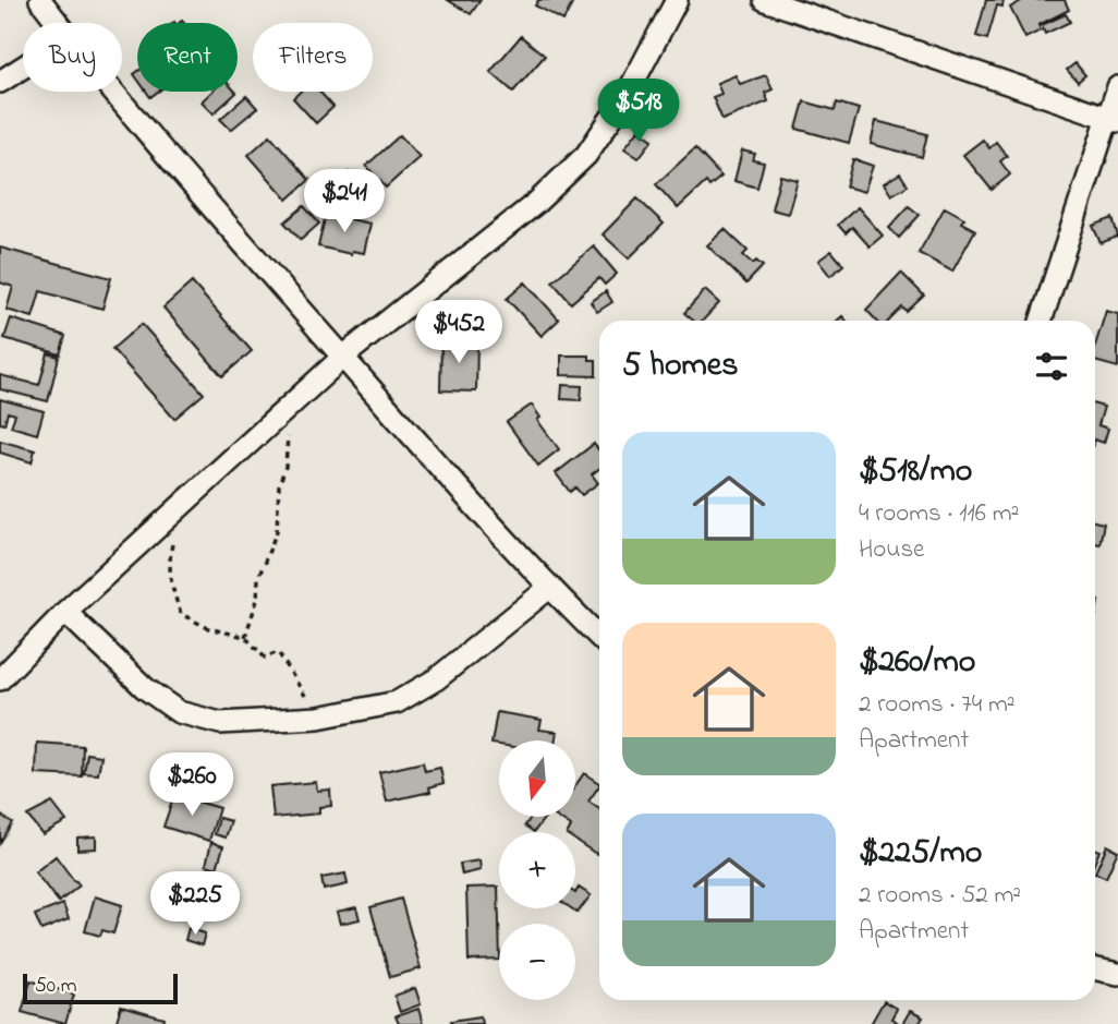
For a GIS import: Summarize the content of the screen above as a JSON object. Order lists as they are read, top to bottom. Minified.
{"scale_bar":"50 m","north":"bottom","page":{"chip":["Buy","Rent","Filters"],"price":["$518","$241","$452","$260","$225"],"heading":"5 homes","list":[{"name":"$518/mo","note":"4 rooms · 116 m² · House"},{"name":"$260/mo","note":"2 rooms · 74 m² · Apartment"},{"name":"$225/mo","note":"2 rooms · 52 m² · Apartment"}],"map_buttons":["+","−"],"scale":"50 m"}}
